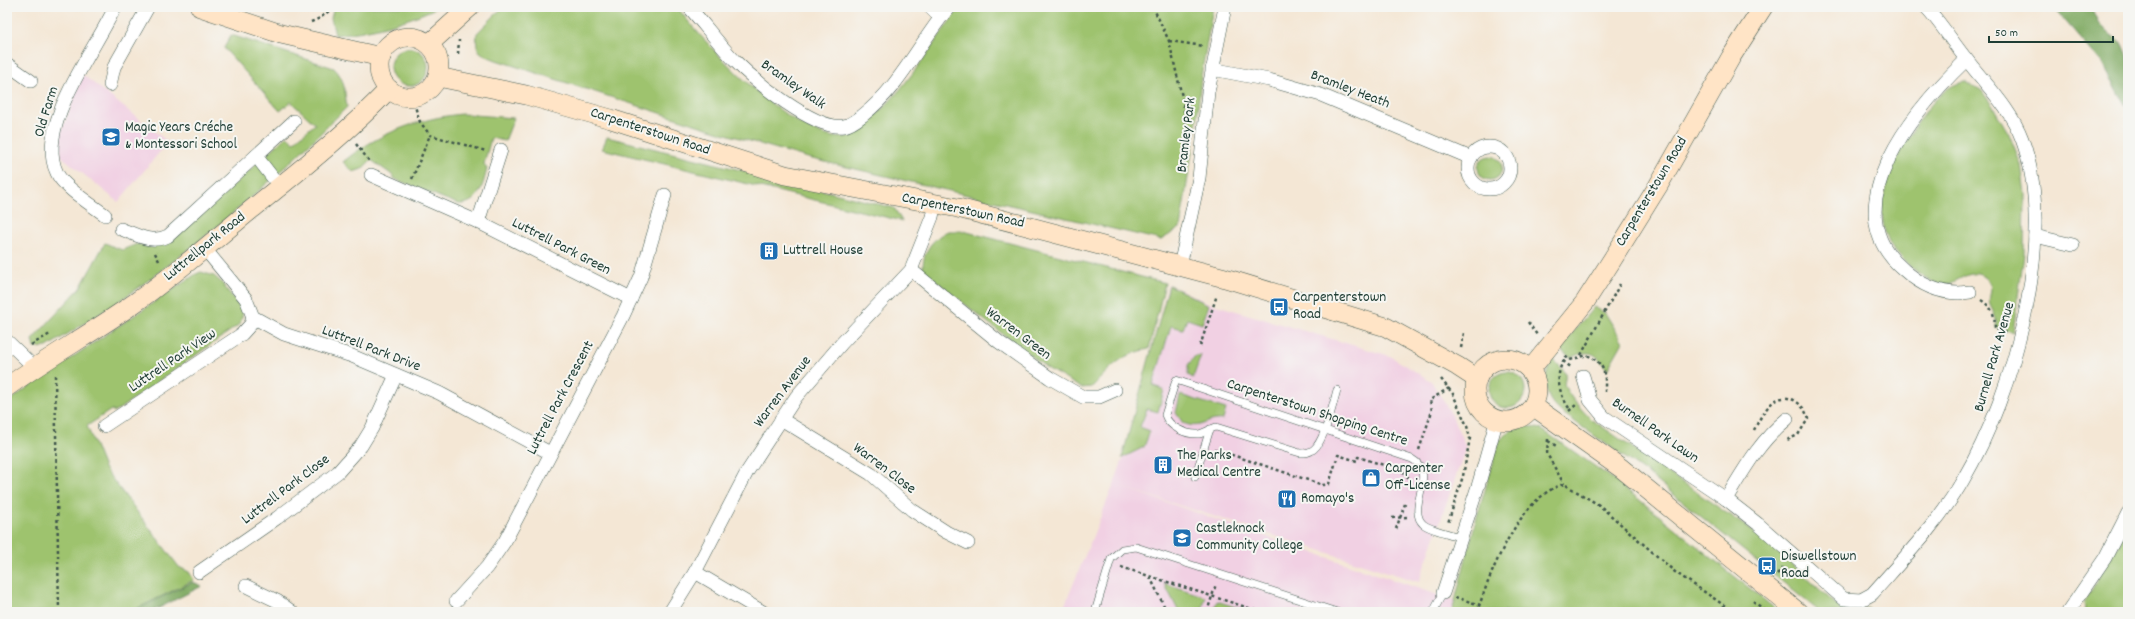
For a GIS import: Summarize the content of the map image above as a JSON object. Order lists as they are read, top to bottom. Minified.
{"streets":{"street":["Bramley Walk","Bramley Heath","Old Farm","Carpenterstown Road","Bramley Park","Luttrellpark Road","Luttrell Park Green","Warren Green","Luttrell Park Drive","Burnell Park Avenue","Luttrell Park View","Warren Avenue","Luttrell Park Crescent","Burnell Park Lawn","Warren Close","Luttrell Park Close"],"lane":["Carpenterstown Shopping Centre"]},"crossings":[["Bramley Heath","Bramley Park"],["Carpenterstown Road","Bramley Park"],["Carpenterstown Road","Luttrellpark Road"],["Carpenterstown Road","Warren Avenue"],["Luttrell Park Green","Luttrell Park Crescent"],["Warren Green","Warren Avenue"],["Luttrell Park Drive","Luttrell Park View"],["Luttrell Park Drive","Luttrell Park Crescent"],["Luttrell Park Drive","Luttrell Park Close"],["Burnell Park Avenue","Burnell Park Lawn"],["Warren Avenue","Warren Close"]],"places":{"school or university":["Magic Years Créche & Montessori School","Castleknock Community College"],"building":["Luttrell House","The Parks Medical Centre"],"bus stop":["Carpenterstown Road","Diswellstown Road"],"shop":["Carpenter Off-License"],"restaurant":["Romayo's"]},"scale_bar":"50 m"}
